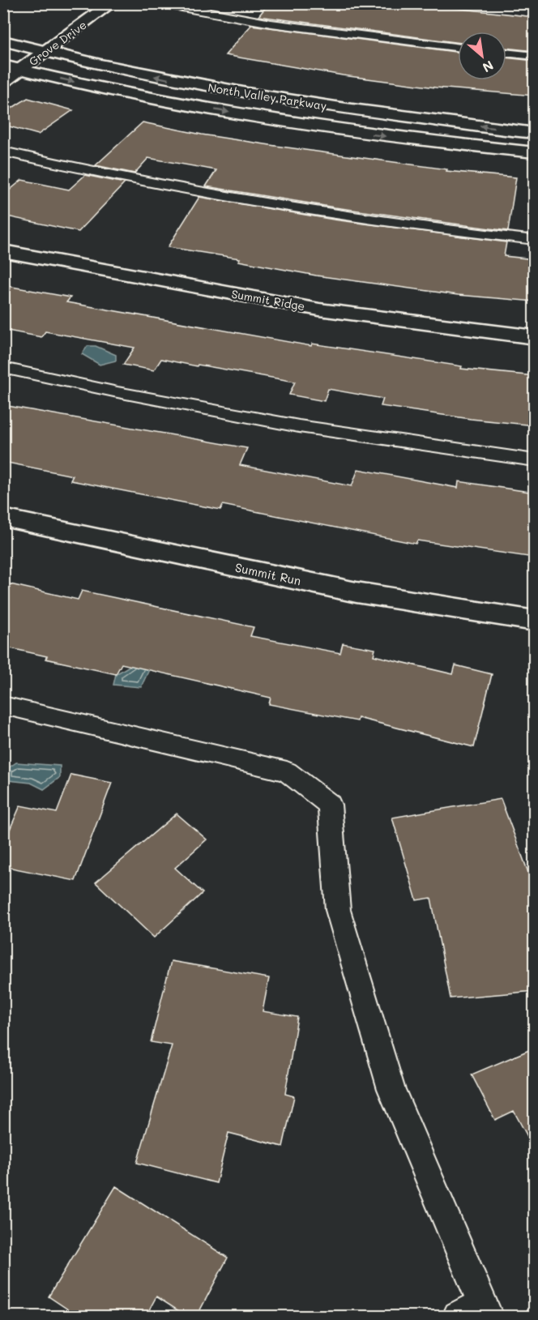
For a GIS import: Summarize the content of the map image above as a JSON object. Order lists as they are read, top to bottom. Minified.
{"streets":{"street":["Grove Drive","North Valley Parkway","Summit Ridge","Summit Run"]},"crossings":[["Grove Drive","North Valley Parkway"]],"north":"bottom right"}
